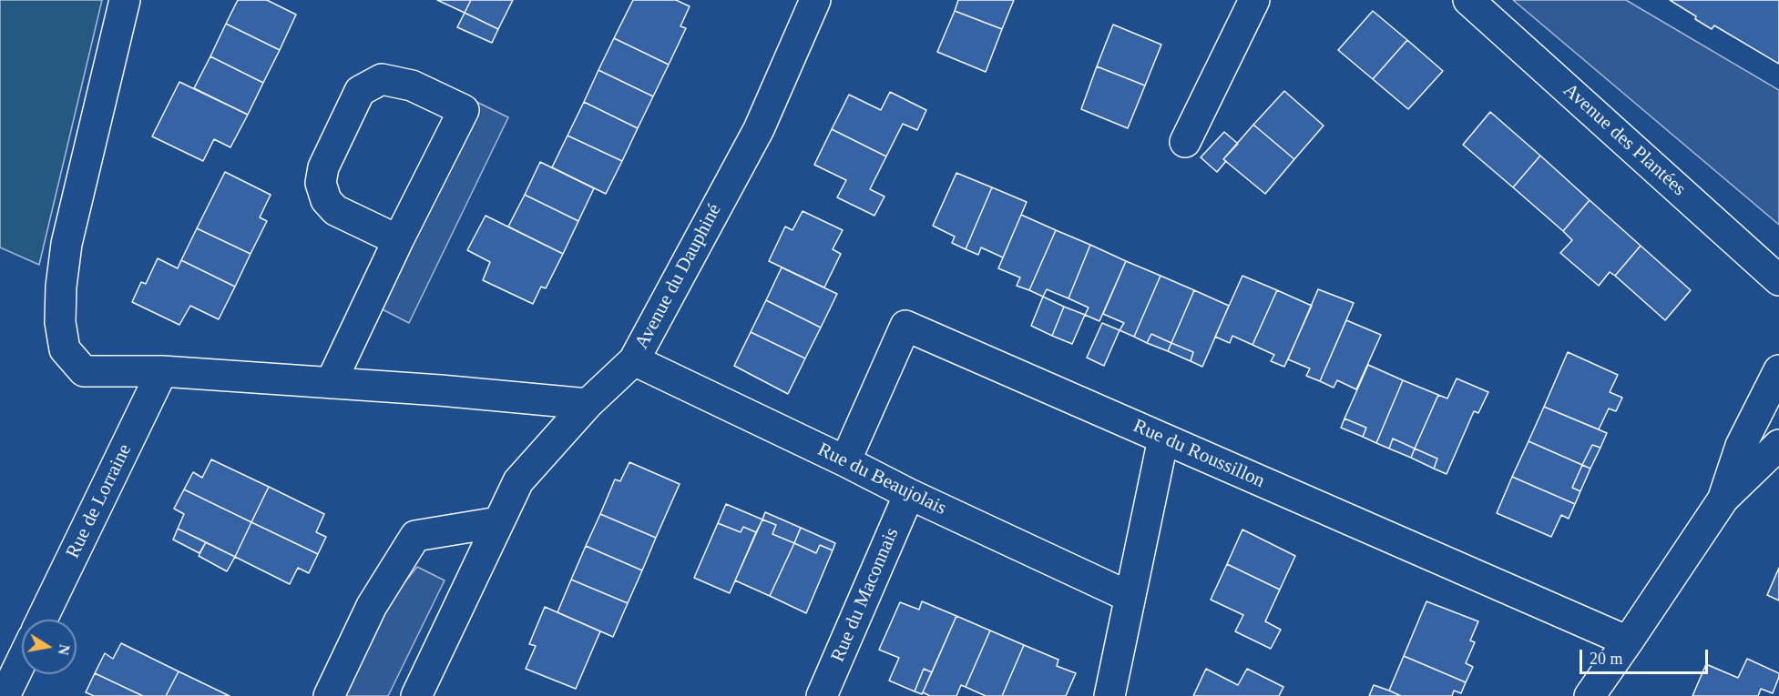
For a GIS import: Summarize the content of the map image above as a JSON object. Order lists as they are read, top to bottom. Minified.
{"streets":{"street":["Avenue des Plantées","Avenue du Dauphiné","Rue du Roussillon","Rue du Beaujolais","Rue de Lorraine","Rue du Maconnais"]},"crossings":[["Avenue du Dauphiné","Rue du Beaujolais"],["Rue du Roussillon","Rue du Beaujolais"],["Rue du Beaujolais","Rue du Maconnais"]],"scale_bar":"20 m","north":"right"}
